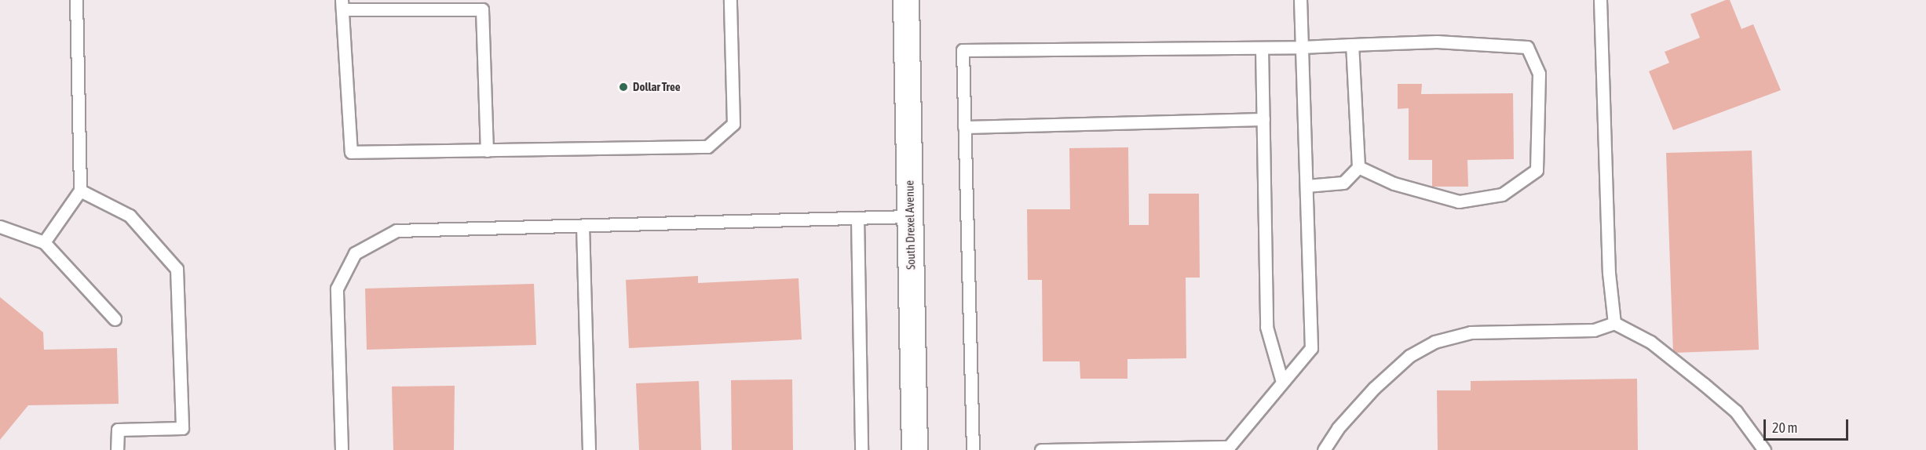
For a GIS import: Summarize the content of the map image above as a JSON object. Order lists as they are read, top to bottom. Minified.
{"streets":{"street":["South Drexel Avenue"]},"places":["Dollar Tree"],"scale_bar":"20 m"}
